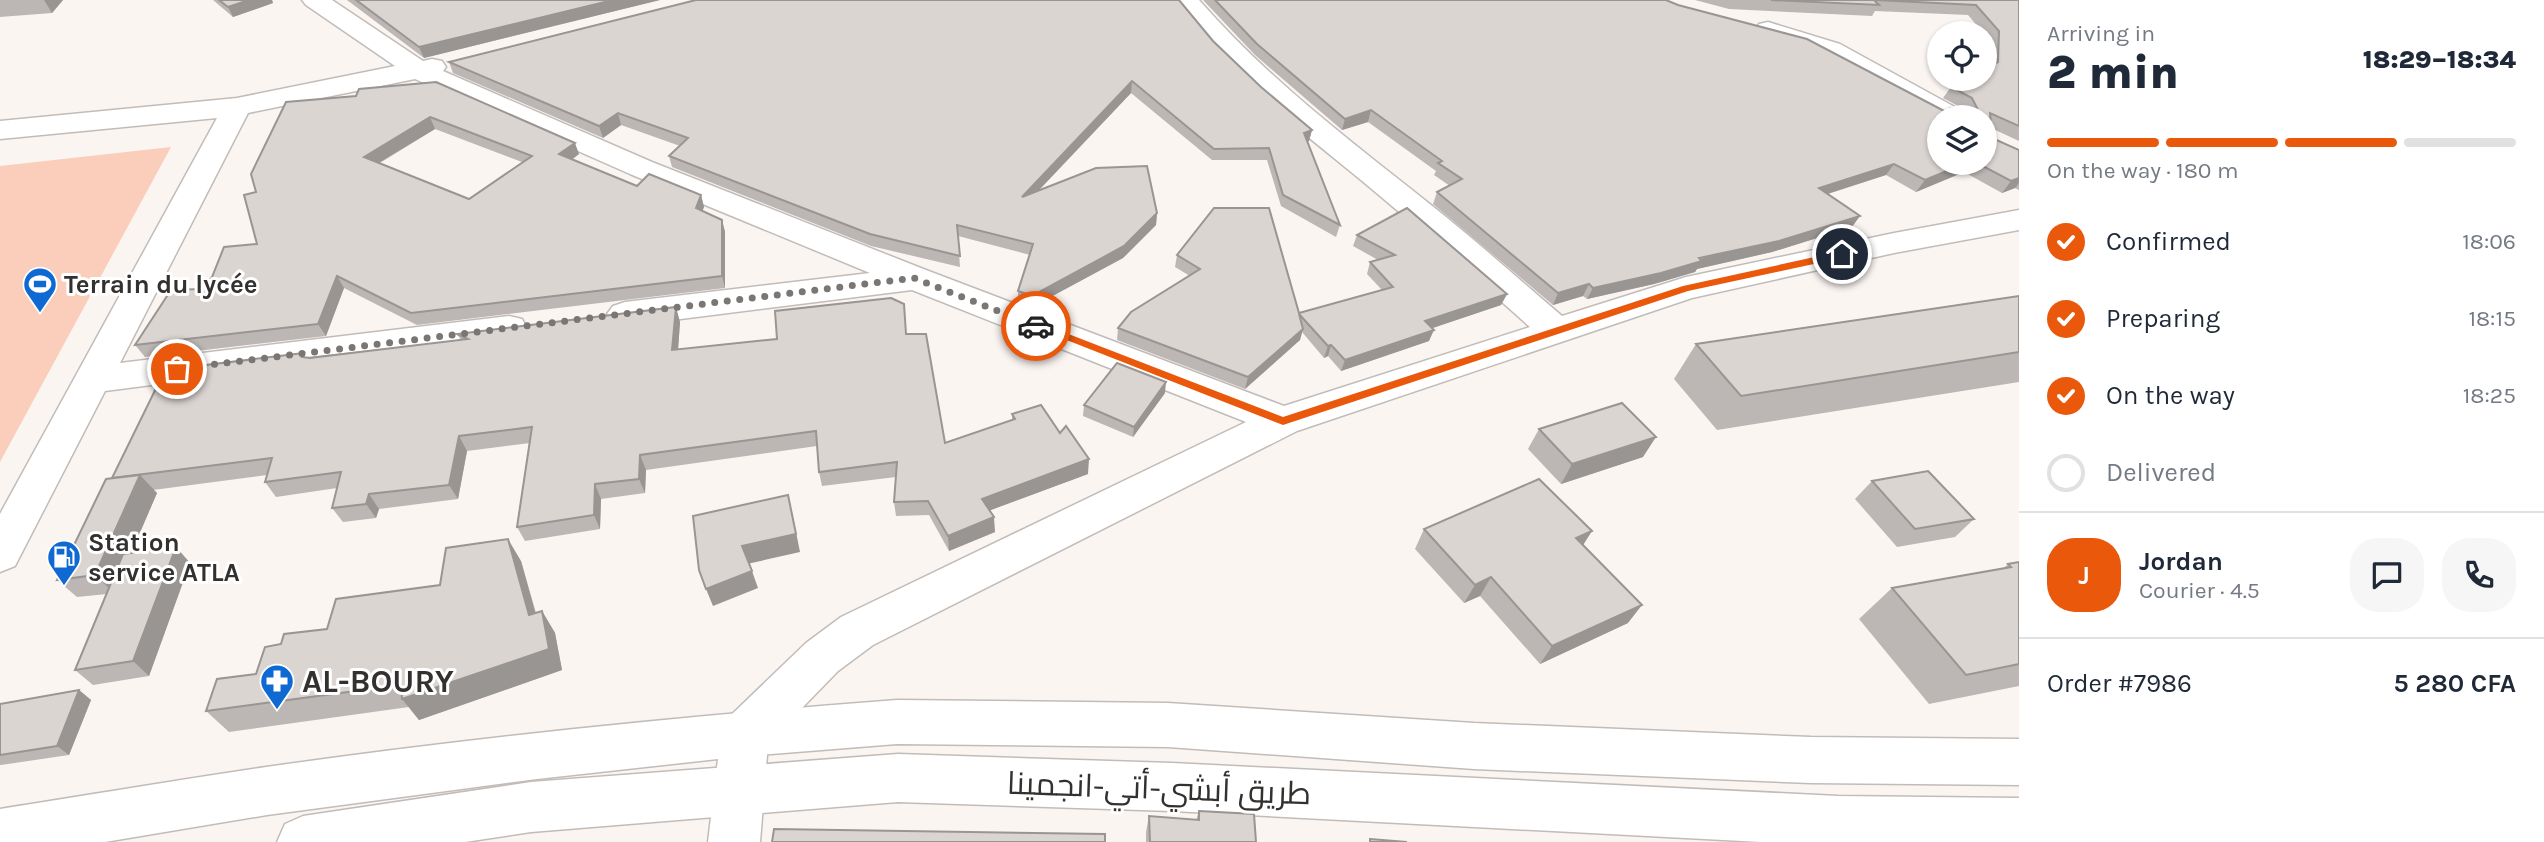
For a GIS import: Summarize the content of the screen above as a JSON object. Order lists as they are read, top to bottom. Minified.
{"streets":{"main road":["طريق أبشي-أتي-انجمينا"]},"places":{"sports":["Terrain du lycée"],"fuel station":["Station service ATLA"],"pharmacy":["AL-BOURY"]},"page":{"heading":["2 min","Arriving in","18:29–18:34"],"panel":["Jordan","Courier · 4.5","Order #7986","5 280 CFA"],"bar":"On the way · 180 m","list":[["Confirmed","18:06"],["Preparing","18:15"],["On the way","18:25"],"Delivered"],"round":"J"}}
